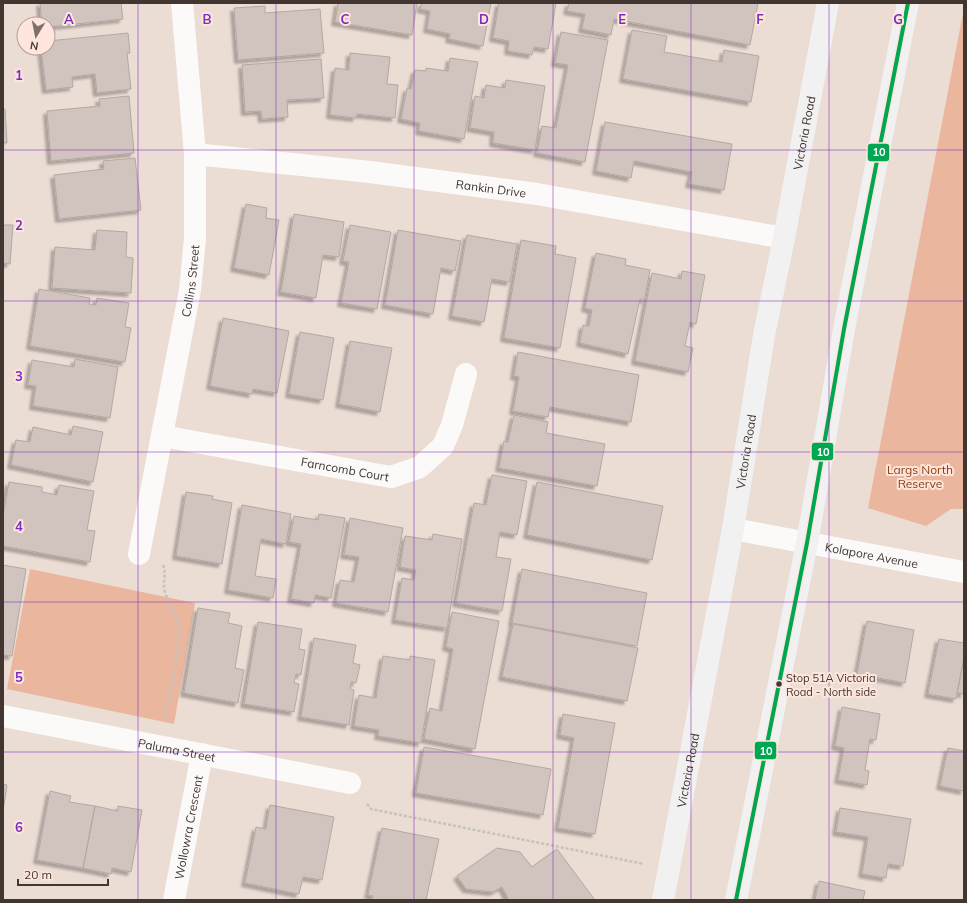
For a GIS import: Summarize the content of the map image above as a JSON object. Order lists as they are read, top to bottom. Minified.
{"streets":{"highway":["Victoria Road"],"street":["Rankin Drive","Collins Street","Farncomb Court","Kolapore Avenue","Paluma Street","Wollowra Crescent"]},"crossings":[["Victoria Road","Rankin Drive"],["Victoria Road","Kolapore Avenue"],["Rankin Drive","Collins Street"],["Collins Street","Farncomb Court"],["Paluma Street","Wollowra Crescent"]],"parks":["Largs North Reserve"],"places":["Stop 51A Victoria Road - North side"],"lines":["transit line 10"],"scale_bar":"20 m","north":"bottom","grid":{"columns":["A","B","C","D","E","F","G"],"rows":["1","2","3","4","5","6"]}}
